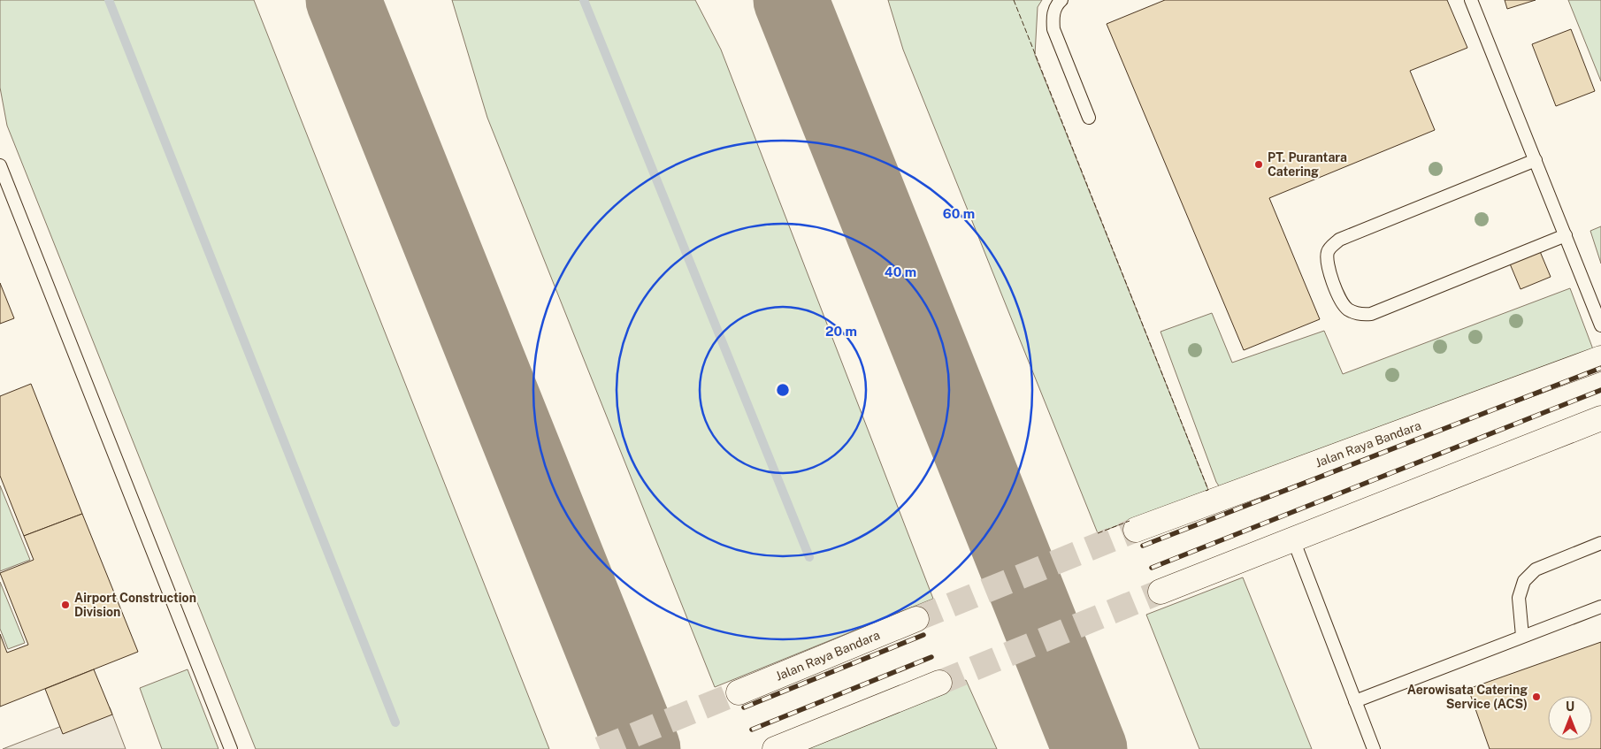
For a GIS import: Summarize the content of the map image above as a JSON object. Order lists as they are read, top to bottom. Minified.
{"streets":{"street":["Jalan Raya Bandara"]},"places":["PT. Purantara Catering","Airport Construction Division","Aerowisata Catering Service (ACS)"],"north":"top","rings":["60 m","40 m","20 m"]}
